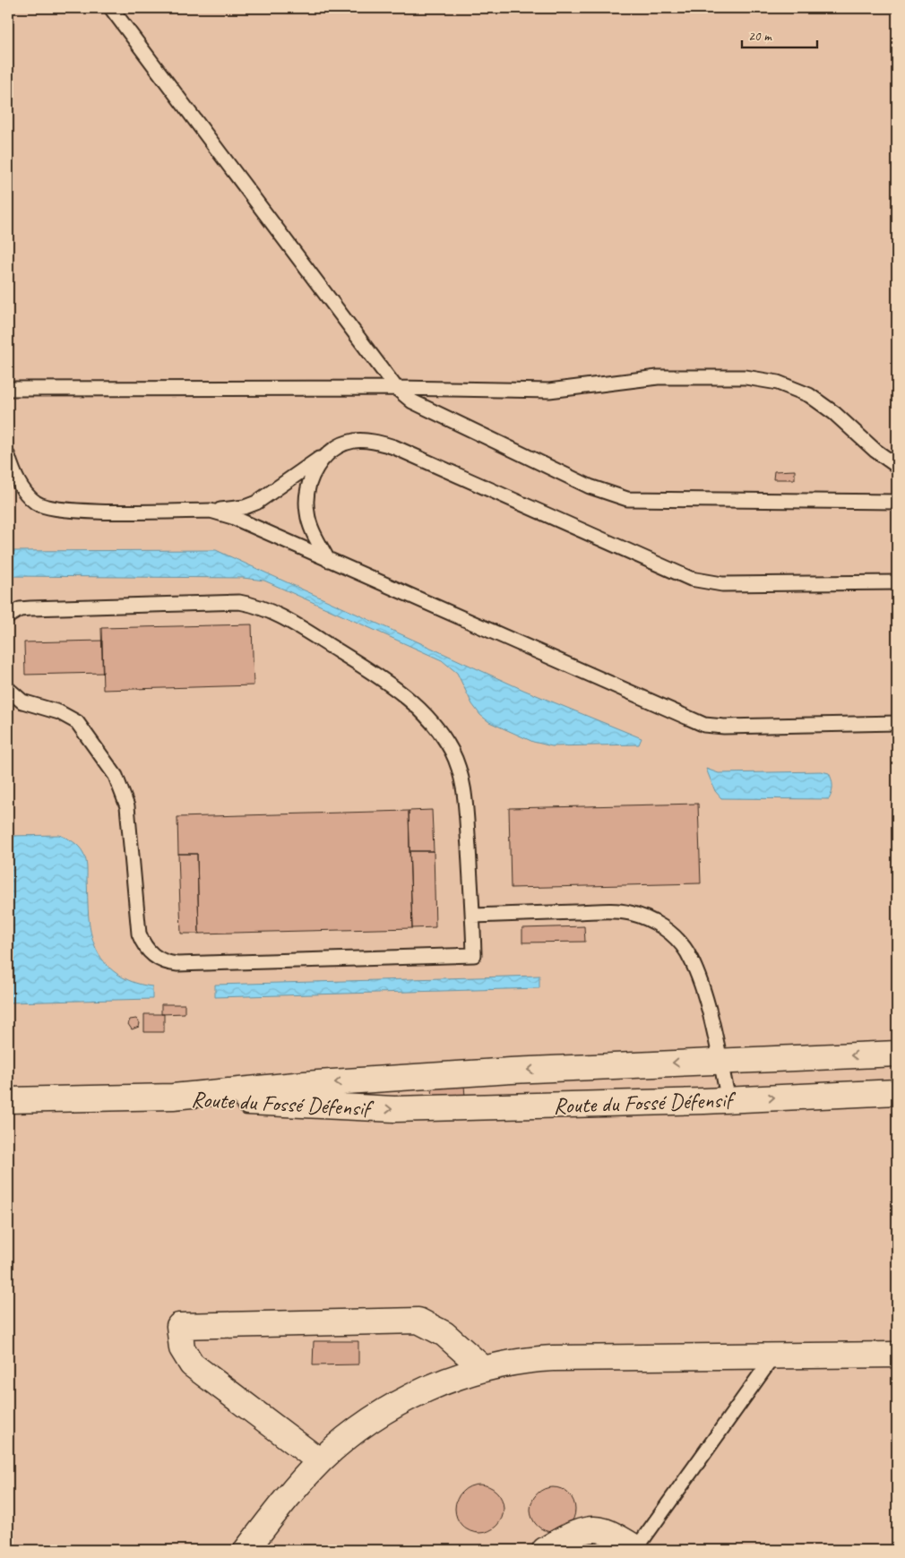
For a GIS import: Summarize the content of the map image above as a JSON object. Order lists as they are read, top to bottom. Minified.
{"streets":{"street":["Route du Fossé Défensif"]},"scale_bar":"20 m"}
